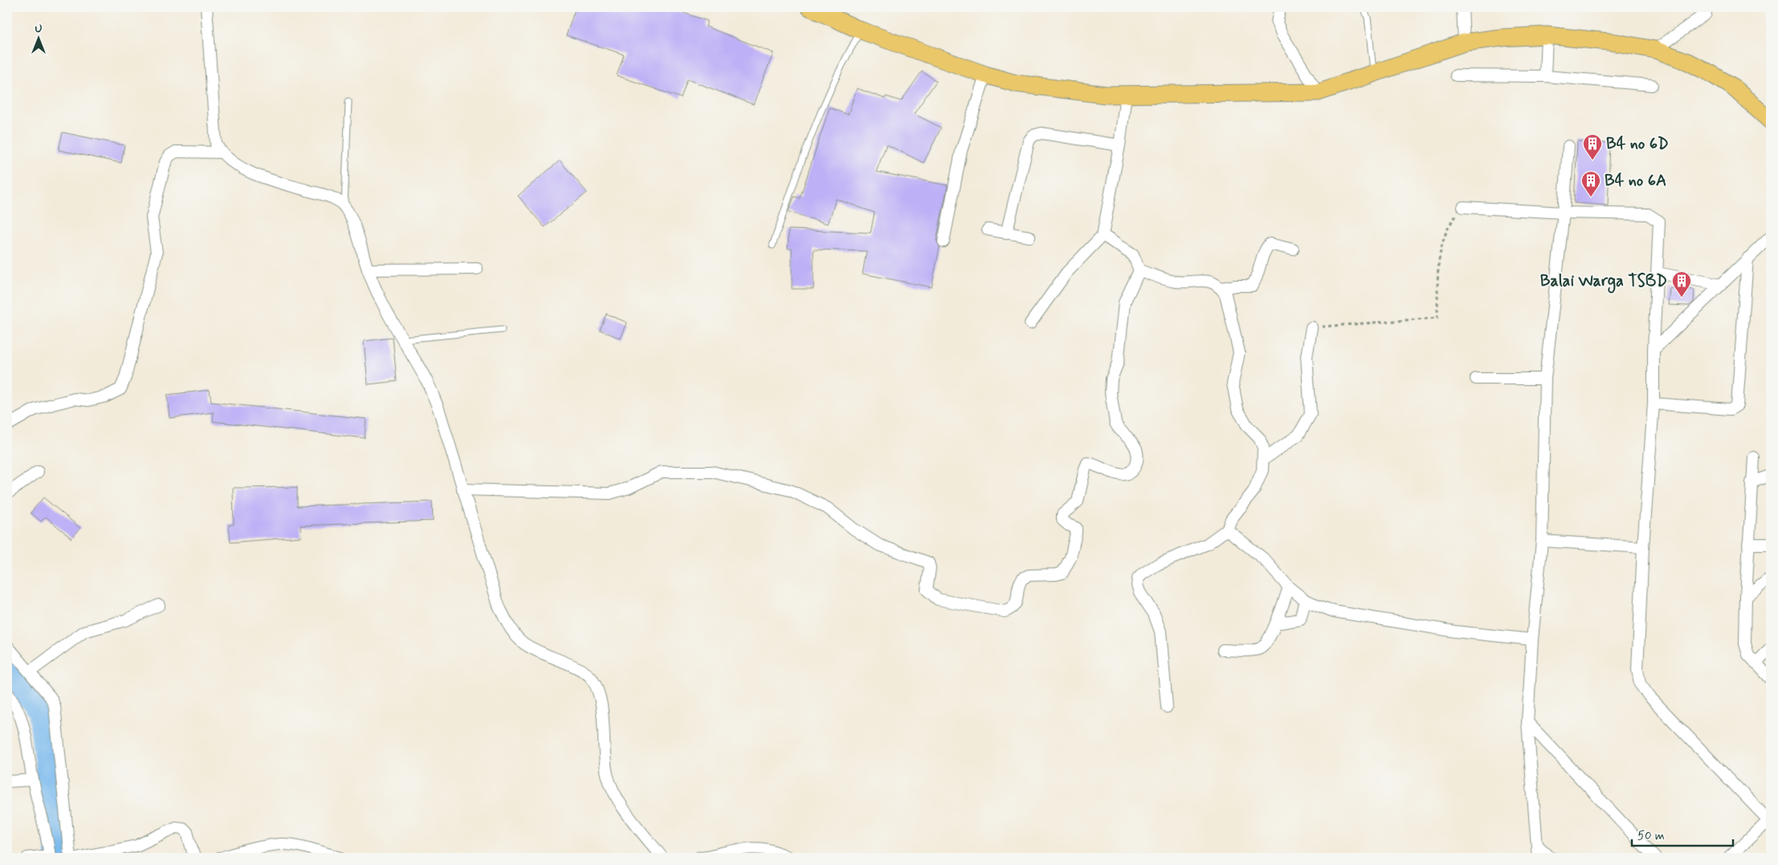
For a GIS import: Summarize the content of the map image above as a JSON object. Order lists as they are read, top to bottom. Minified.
{"places":{"building":["B4 no 6D","B4 no 6A","Balai Warga TSBD"]},"scale_bar":"50 m","north":"top"}
